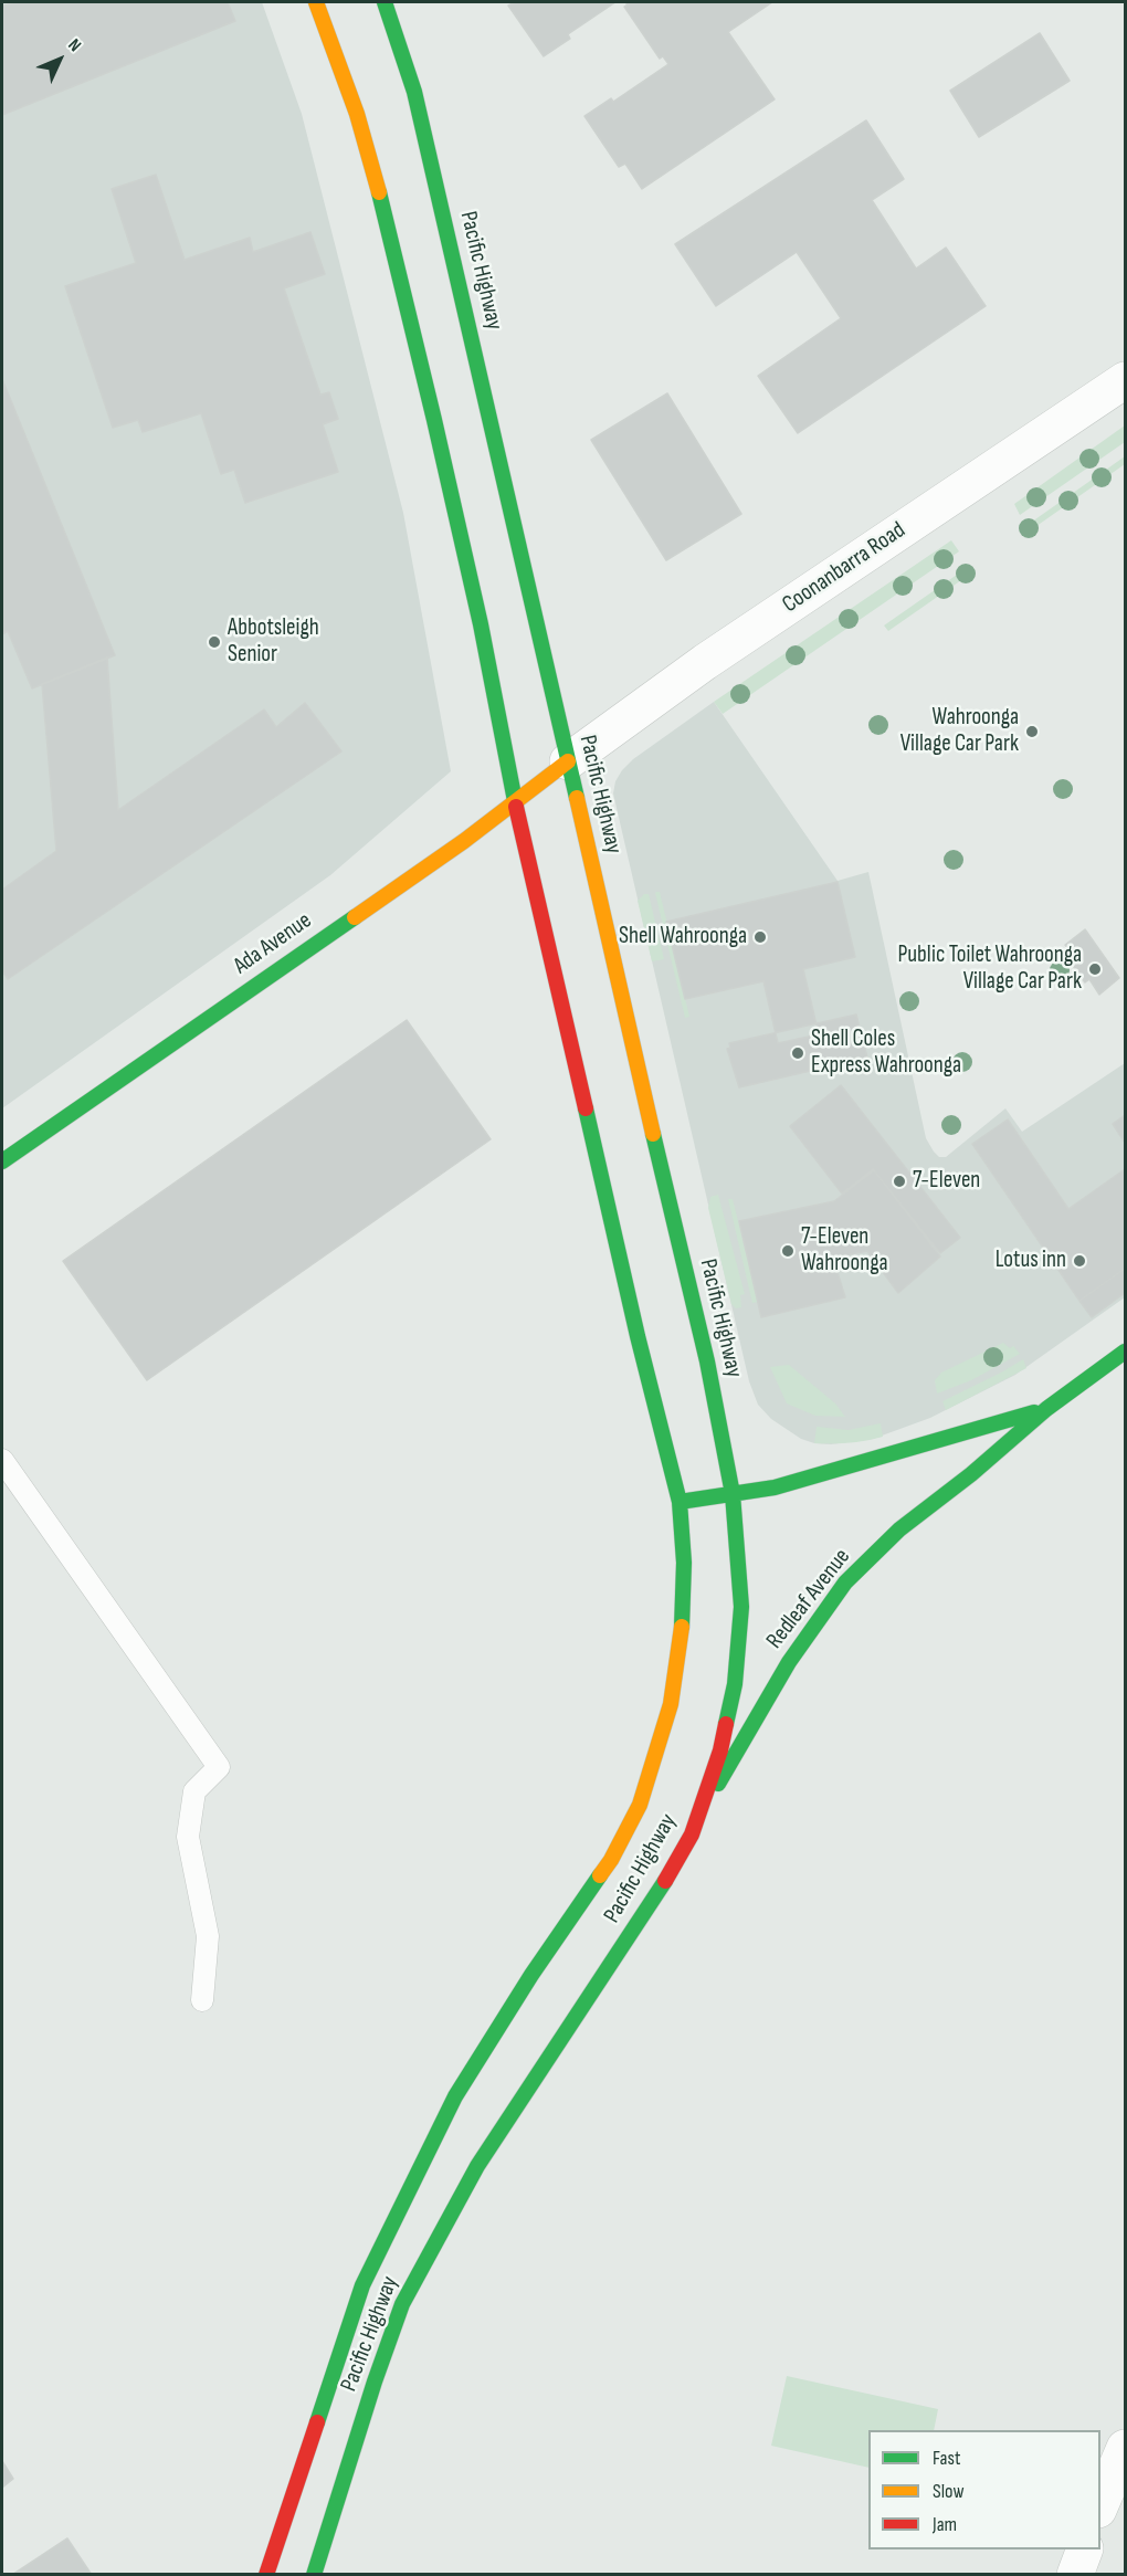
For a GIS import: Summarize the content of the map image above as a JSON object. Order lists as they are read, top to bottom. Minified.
{"streets":{"main road":["Pacific Highway","Ada Avenue","Redleaf Avenue"],"street":["Coonanbarra Road"]},"crossings":[["Pacific Highway","Coonanbarra Road"],["Pacific Highway","Ada Avenue"],["Pacific Highway","Redleaf Avenue"],["Coonanbarra Road","Ada Avenue"]],"places":["Abbotsleigh Senior","Wahroonga Village Car Park","Shell Wahroonga","Public Toilet Wahroonga Village Car Park","Shell Coles Express Wahroonga","7-Eleven","7-Eleven Wahroonga","Lotus inn"],"legend":["Fast","Slow","Jam"],"north":"top right"}
